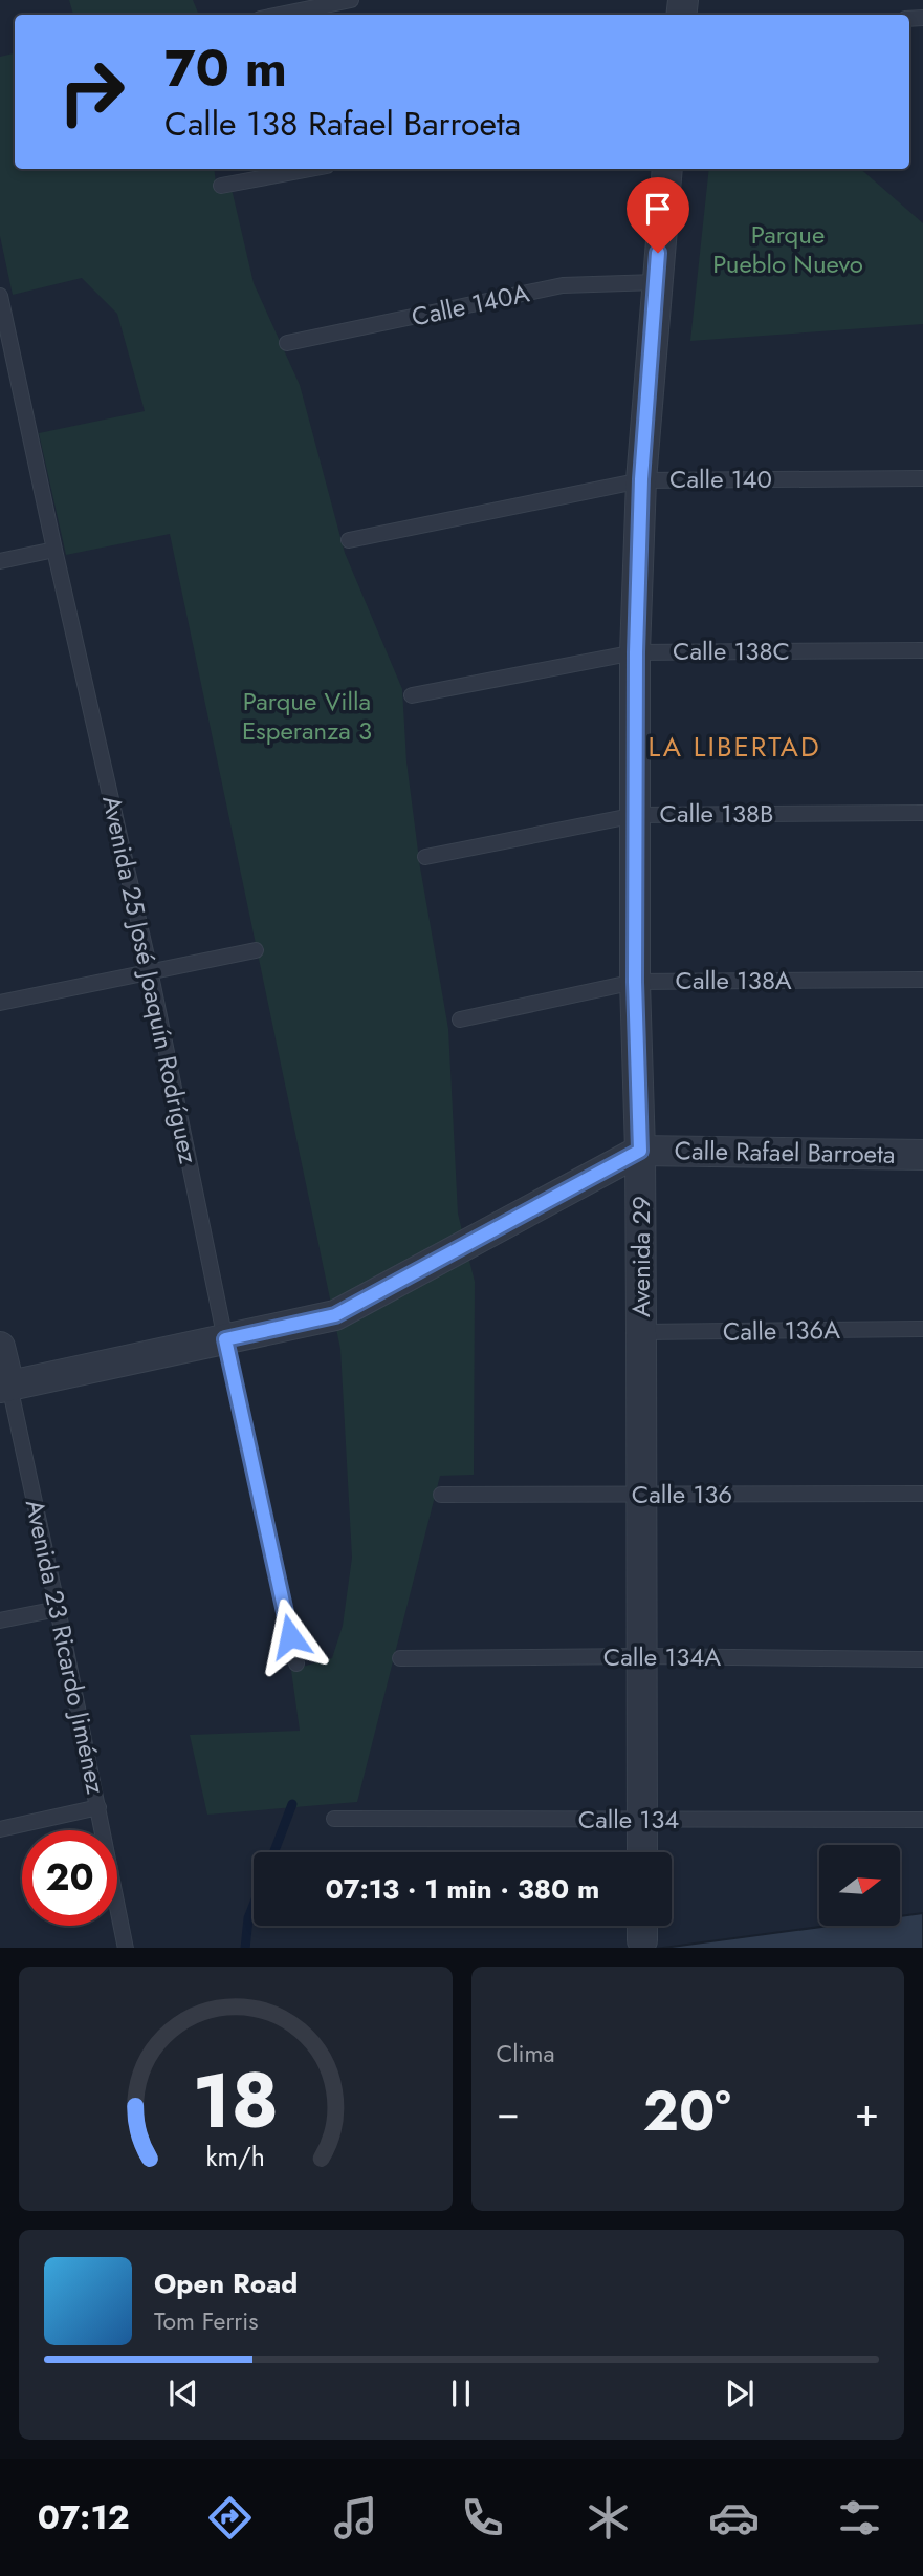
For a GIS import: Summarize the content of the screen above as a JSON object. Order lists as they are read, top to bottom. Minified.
{"streets":{"street":["Calle Rafael Barroeta","Avenida 29","Avenida 23 Ricardo Jiménez"],"lane":["Calle 140A","Calle 140","Calle 138C","Calle 138B","Avenida 25 José Joaquín Rodríguez","Calle 138A","Calle 136A","Calle 136","Calle 134A","Calle 134"]},"crossings":[["Calle 140A","Avenida 29"],["Calle 140","Avenida 29"],["Calle 138C","Avenida 29"],["Calle 138B","Avenida 29"],["Avenida 25 José Joaquín Rodríguez","Calle Rafael Barroeta"],["Calle 138A","Avenida 29"],["Calle Rafael Barroeta","Avenida 29"],["Calle Rafael Barroeta","Avenida 23 Ricardo Jiménez"],["Avenida 29","Calle 136A"],["Avenida 29","Calle 136"],["Avenida 29","Calle 134A"],["Avenida 29","Calle 134"]],"districts":["LA LIBERTAD"],"parks":["Parque Pueblo Nuevo","Parque Villa Esperanza 3"],"north":"right","page":{"turn":["70 m","Calle 138 Rafael Barroeta"],"limit":"20","trip":"07:13 · 1 min · 380 m","tile":"Clima","heat":["−","20°","+"],"song":["Open Road","Tom Ferris"],"tabs":"07:12","gauge":["18","km/h"]}}
